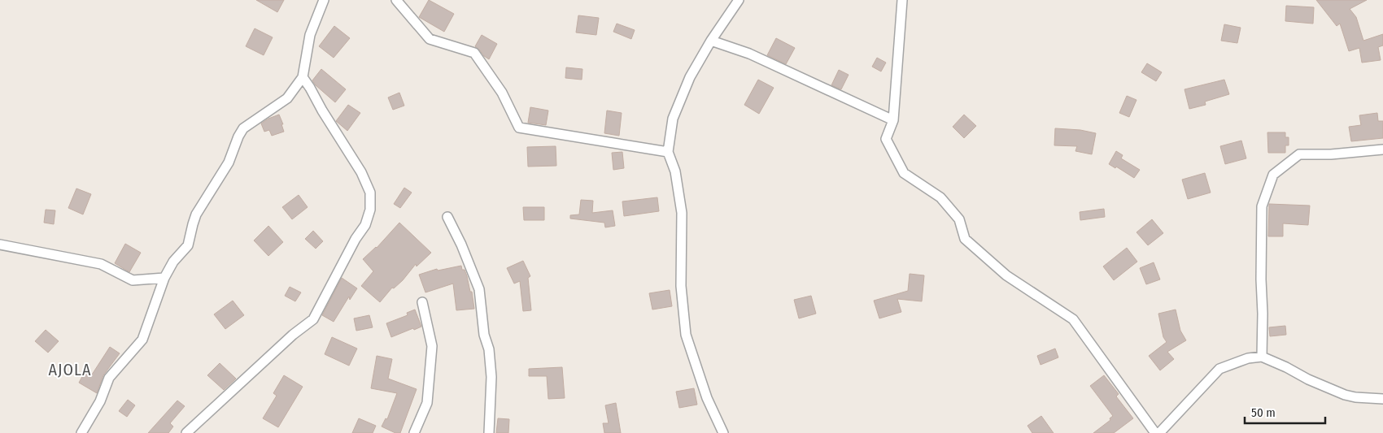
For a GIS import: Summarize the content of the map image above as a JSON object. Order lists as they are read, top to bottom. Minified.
{"districts":["AJOLA"],"scale_bar":"50 m"}
